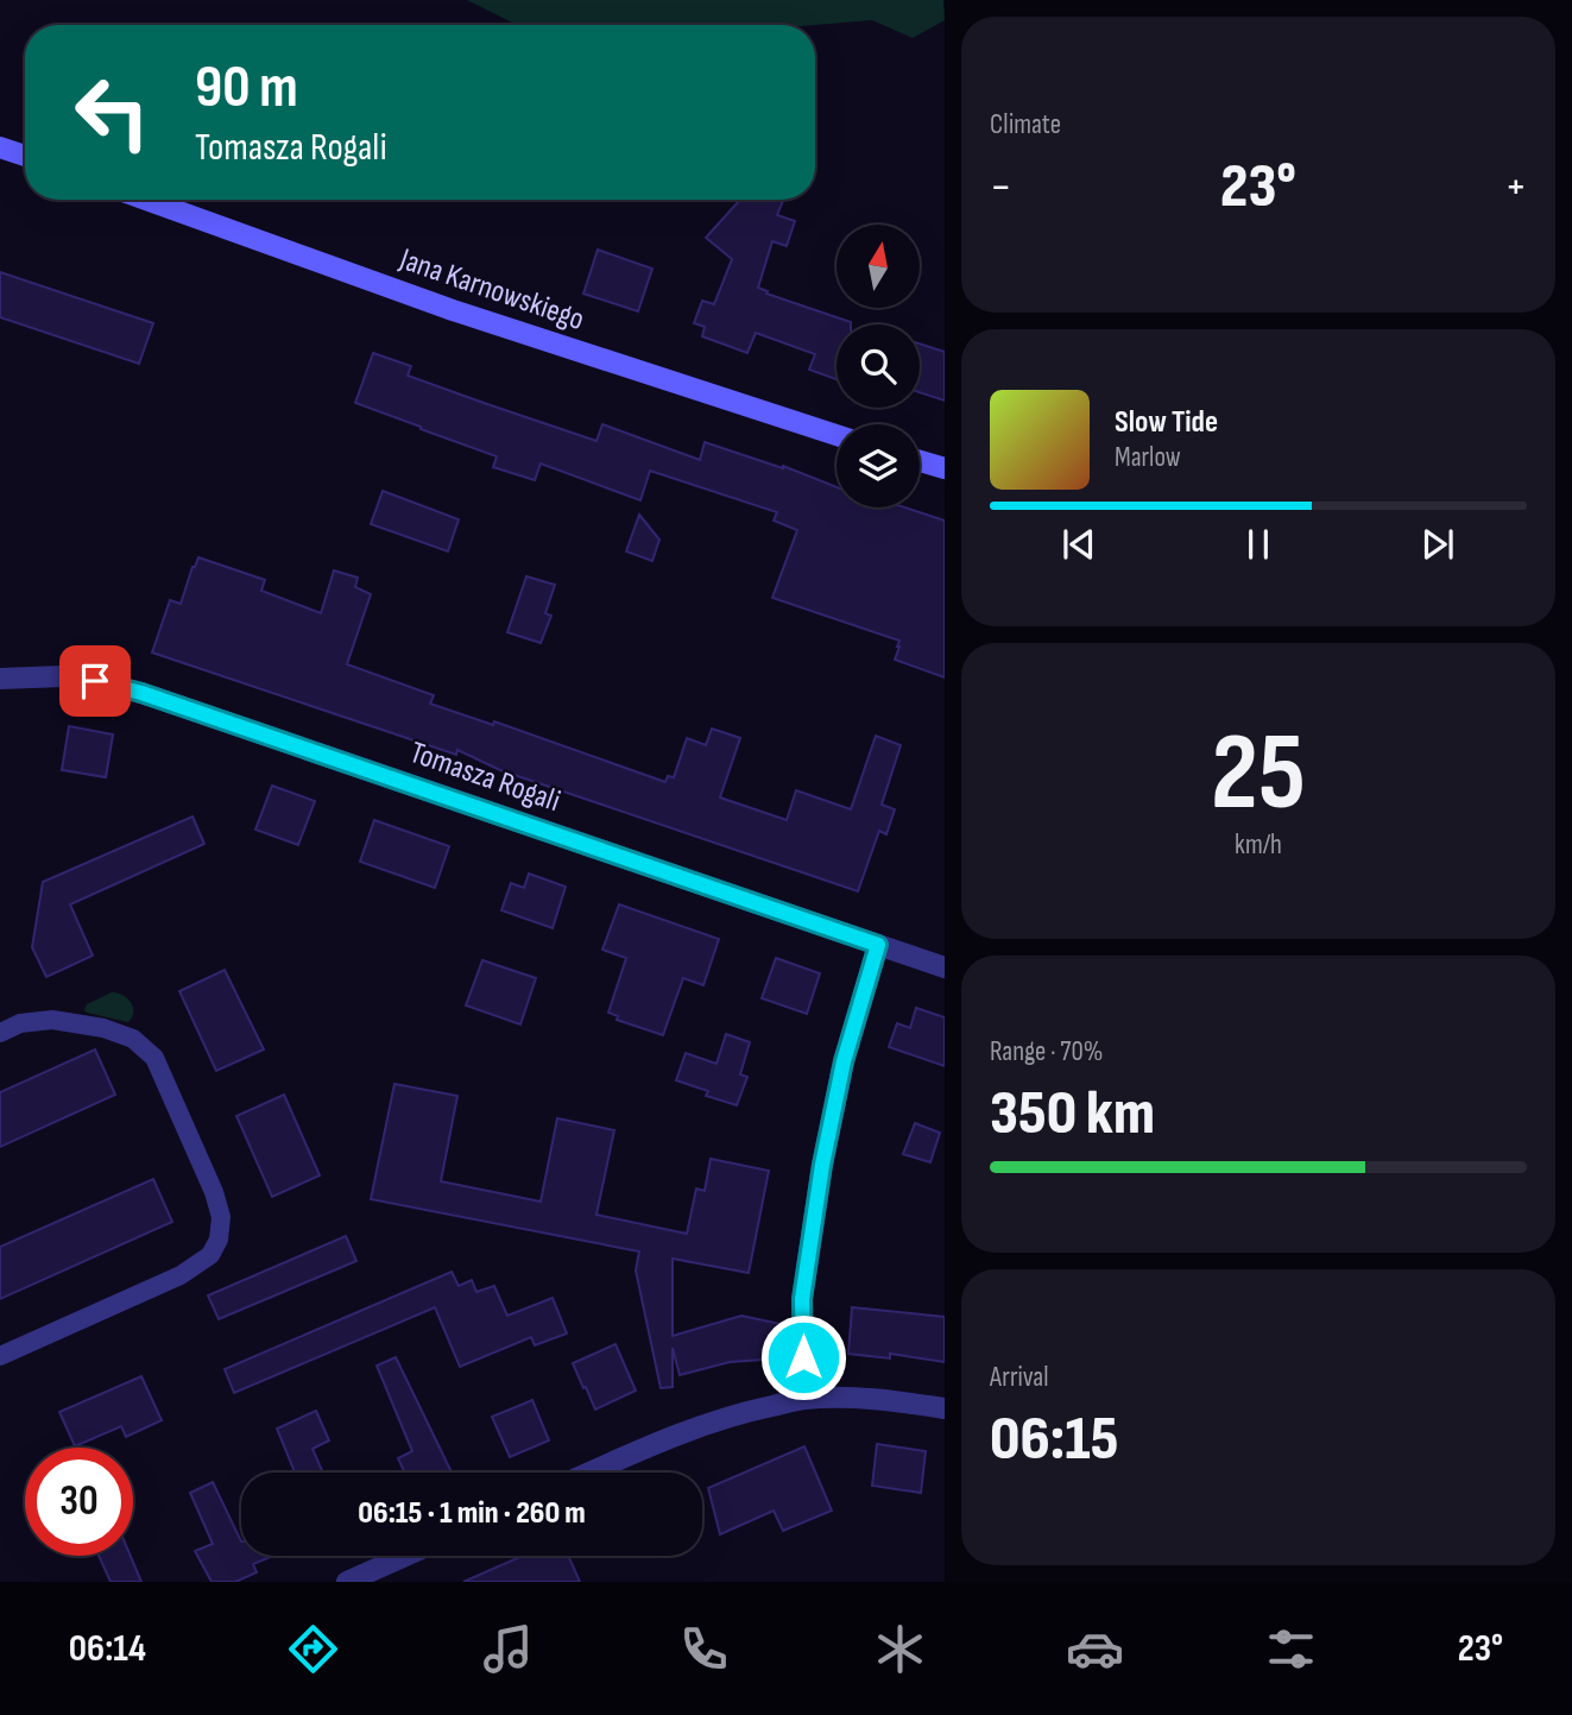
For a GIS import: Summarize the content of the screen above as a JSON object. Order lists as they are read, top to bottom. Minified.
{"streets":{"main road":["Jana Karnowskiego"],"street":["Tomasza Rogali"]},"north":"top","page":{"tile":["Climate",["25","km/h"],["Range · 70%","350 km"],["Arrival","06:15"]],"turn":["90 m","Tomasza Rogali"],"heat":["−","23°","+"],"song":["Slow Tide","Marlow"],"limit":"30","trip":"06:15 · 1 min · 260 m","tabs":["06:14","23°"]}}
